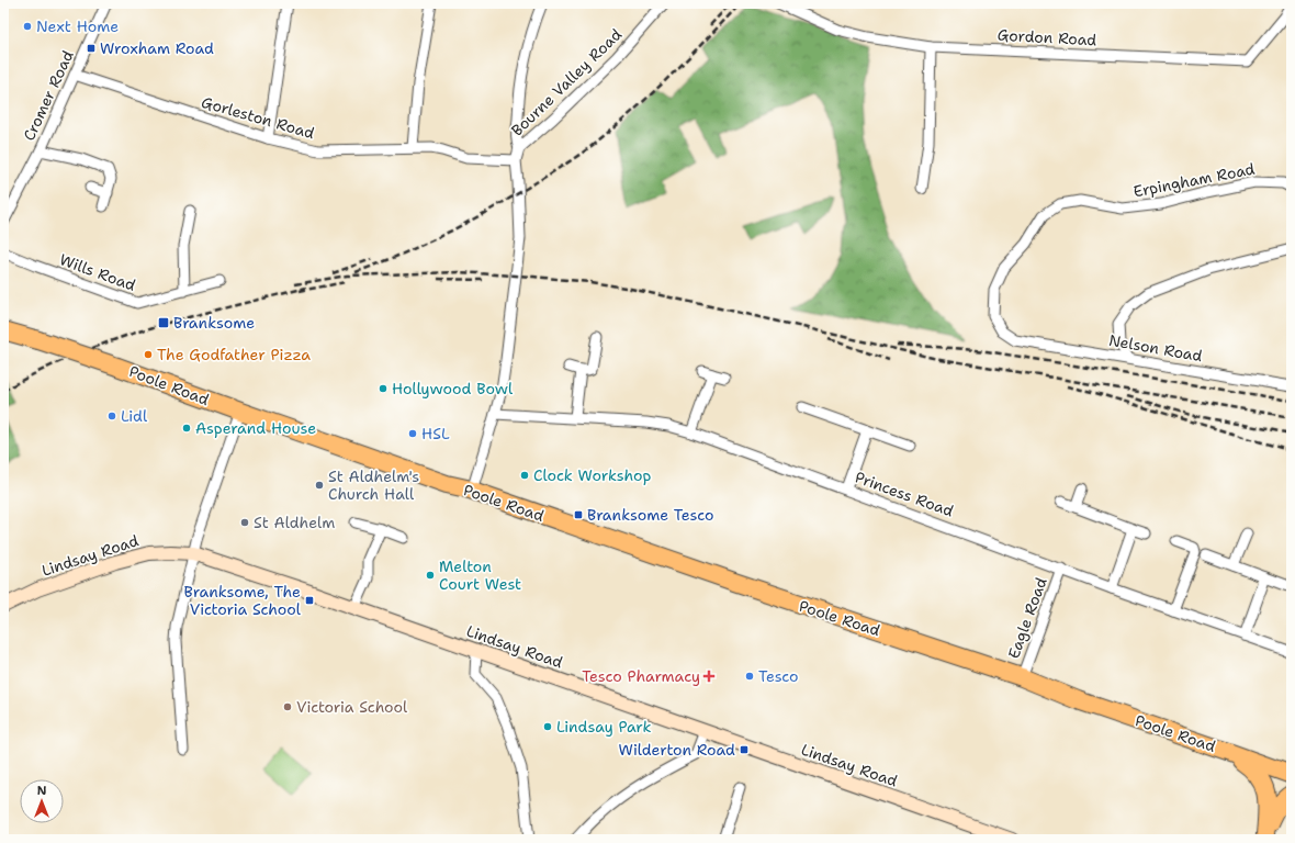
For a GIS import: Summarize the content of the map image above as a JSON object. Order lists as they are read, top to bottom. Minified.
{"streets":{"highway":["Poole Road"],"street":["Gordon Road","Bourne Valley Road","Cromer Road","Gorleston Road","Erpingham Road","Wills Road","Nelson Road","Princess Road","Lindsay Road","Eagle Road"]},"crossings":[["Bourne Valley Road","Gorleston Road"],["Bourne Valley Road","Poole Road"],["Bourne Valley Road","Princess Road"],["Cromer Road","Gorleston Road"],["Erpingham Road","Nelson Road"],["Poole Road","Eagle Road"],["Princess Road","Eagle Road"]],"places":{"other":["Next Home","The Godfather Pizza","Hollywood Bowl","Lidl","Asperand House","HSL","Clock Workshop","St Aldhelm's Church Hall","St Aldhelm","Melton Court West","Tesco","Victoria School","Lindsay Park"],"transit":["Wroxham Road","Branksome","Branksome Tesco","Branksome, The Victoria School","Wilderton Road"],"health":["Tesco Pharmacy"]},"north":"top"}
